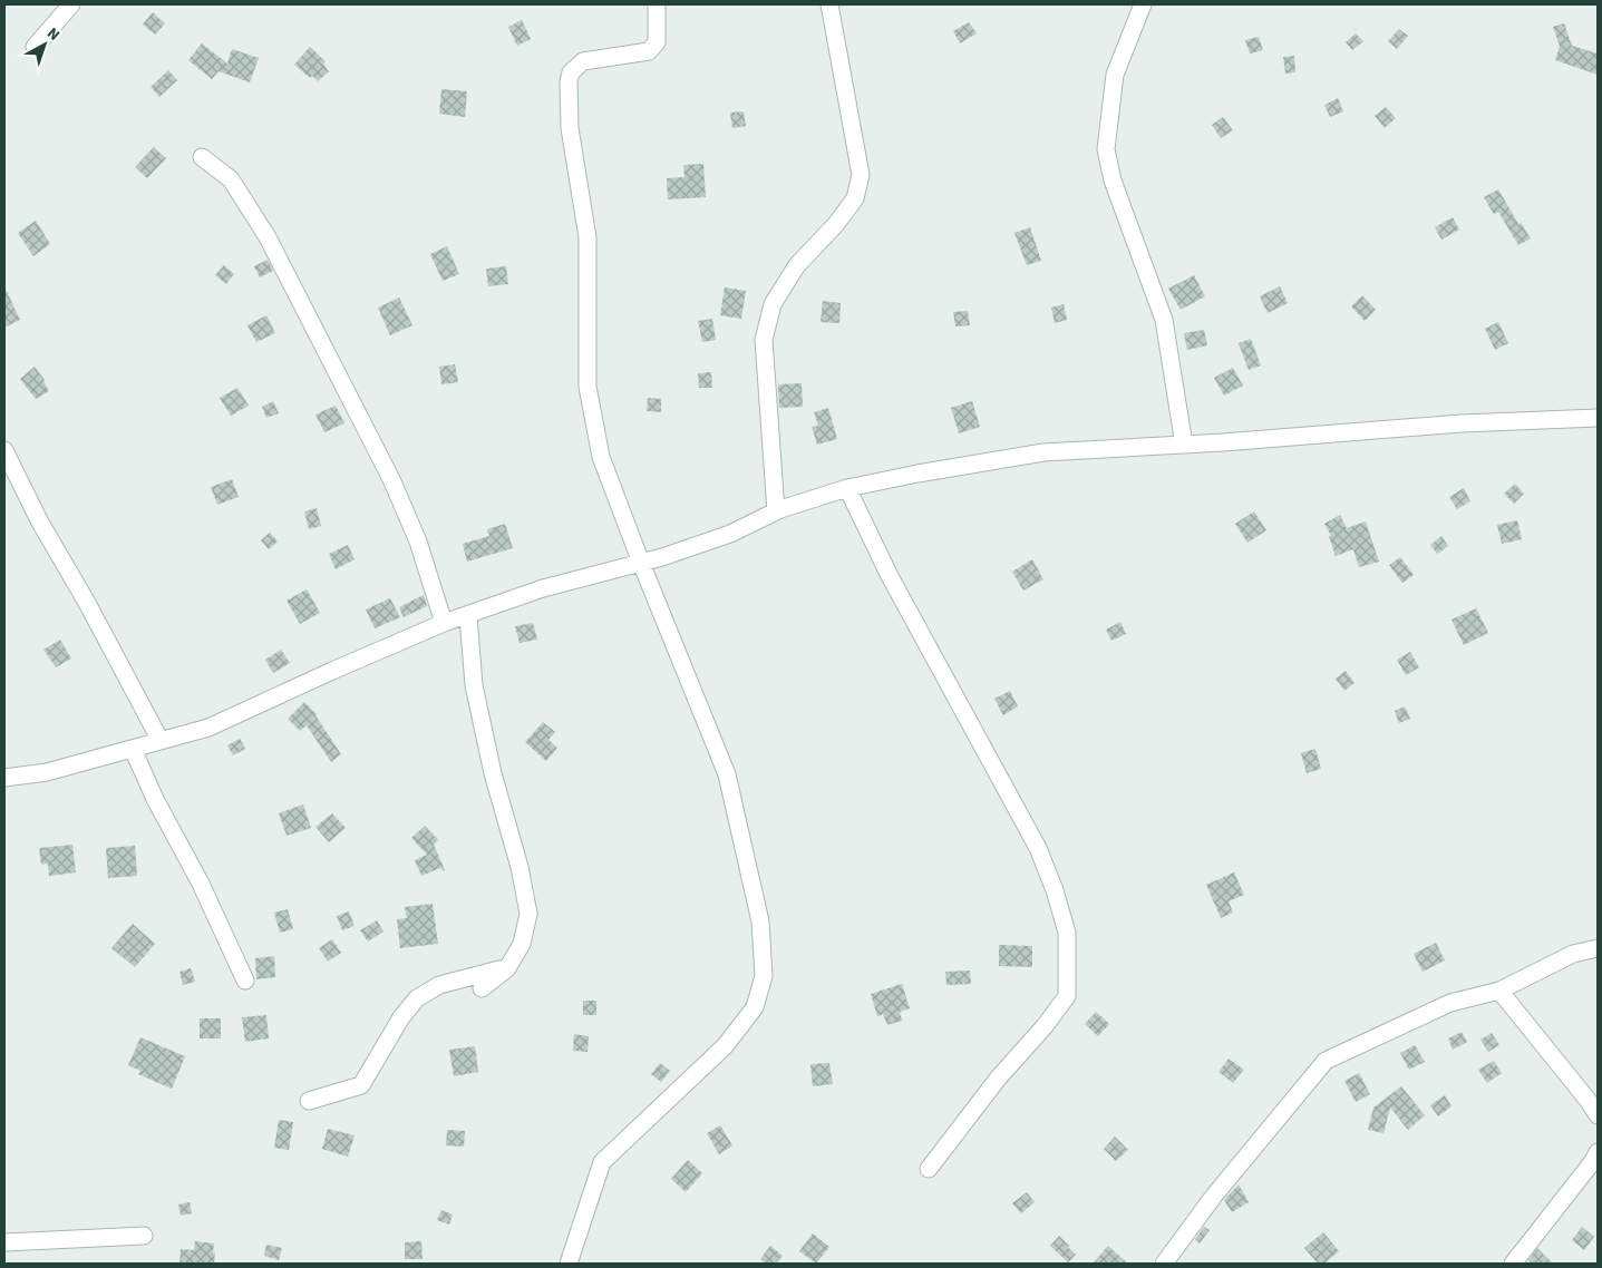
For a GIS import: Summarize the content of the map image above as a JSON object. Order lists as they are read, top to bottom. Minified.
{"north":"top right"}
